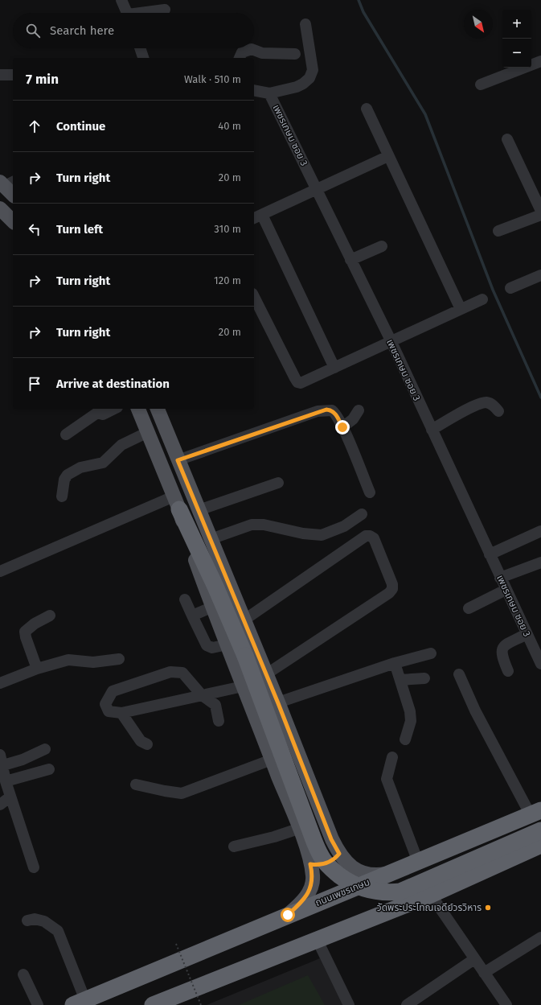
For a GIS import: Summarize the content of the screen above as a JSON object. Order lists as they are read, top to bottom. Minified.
{"streets":{"highway":["ถนนเพชรเกษม"],"street":["เพชรเกษม ซอย 3"]},"places":["วัดพระประโทณเจดีย์วรวิหาร"],"north":"bottom right","page":{"map_buttons":["+","−"],"search":"Search here","heading":["7 min","Walk · 510 m"],"list":[["Continue","40 m"],["Turn right","20 m"],["Turn left","310 m"],["Turn right","120 m"],["Turn right","20 m"],"Arrive at destination"]}}
